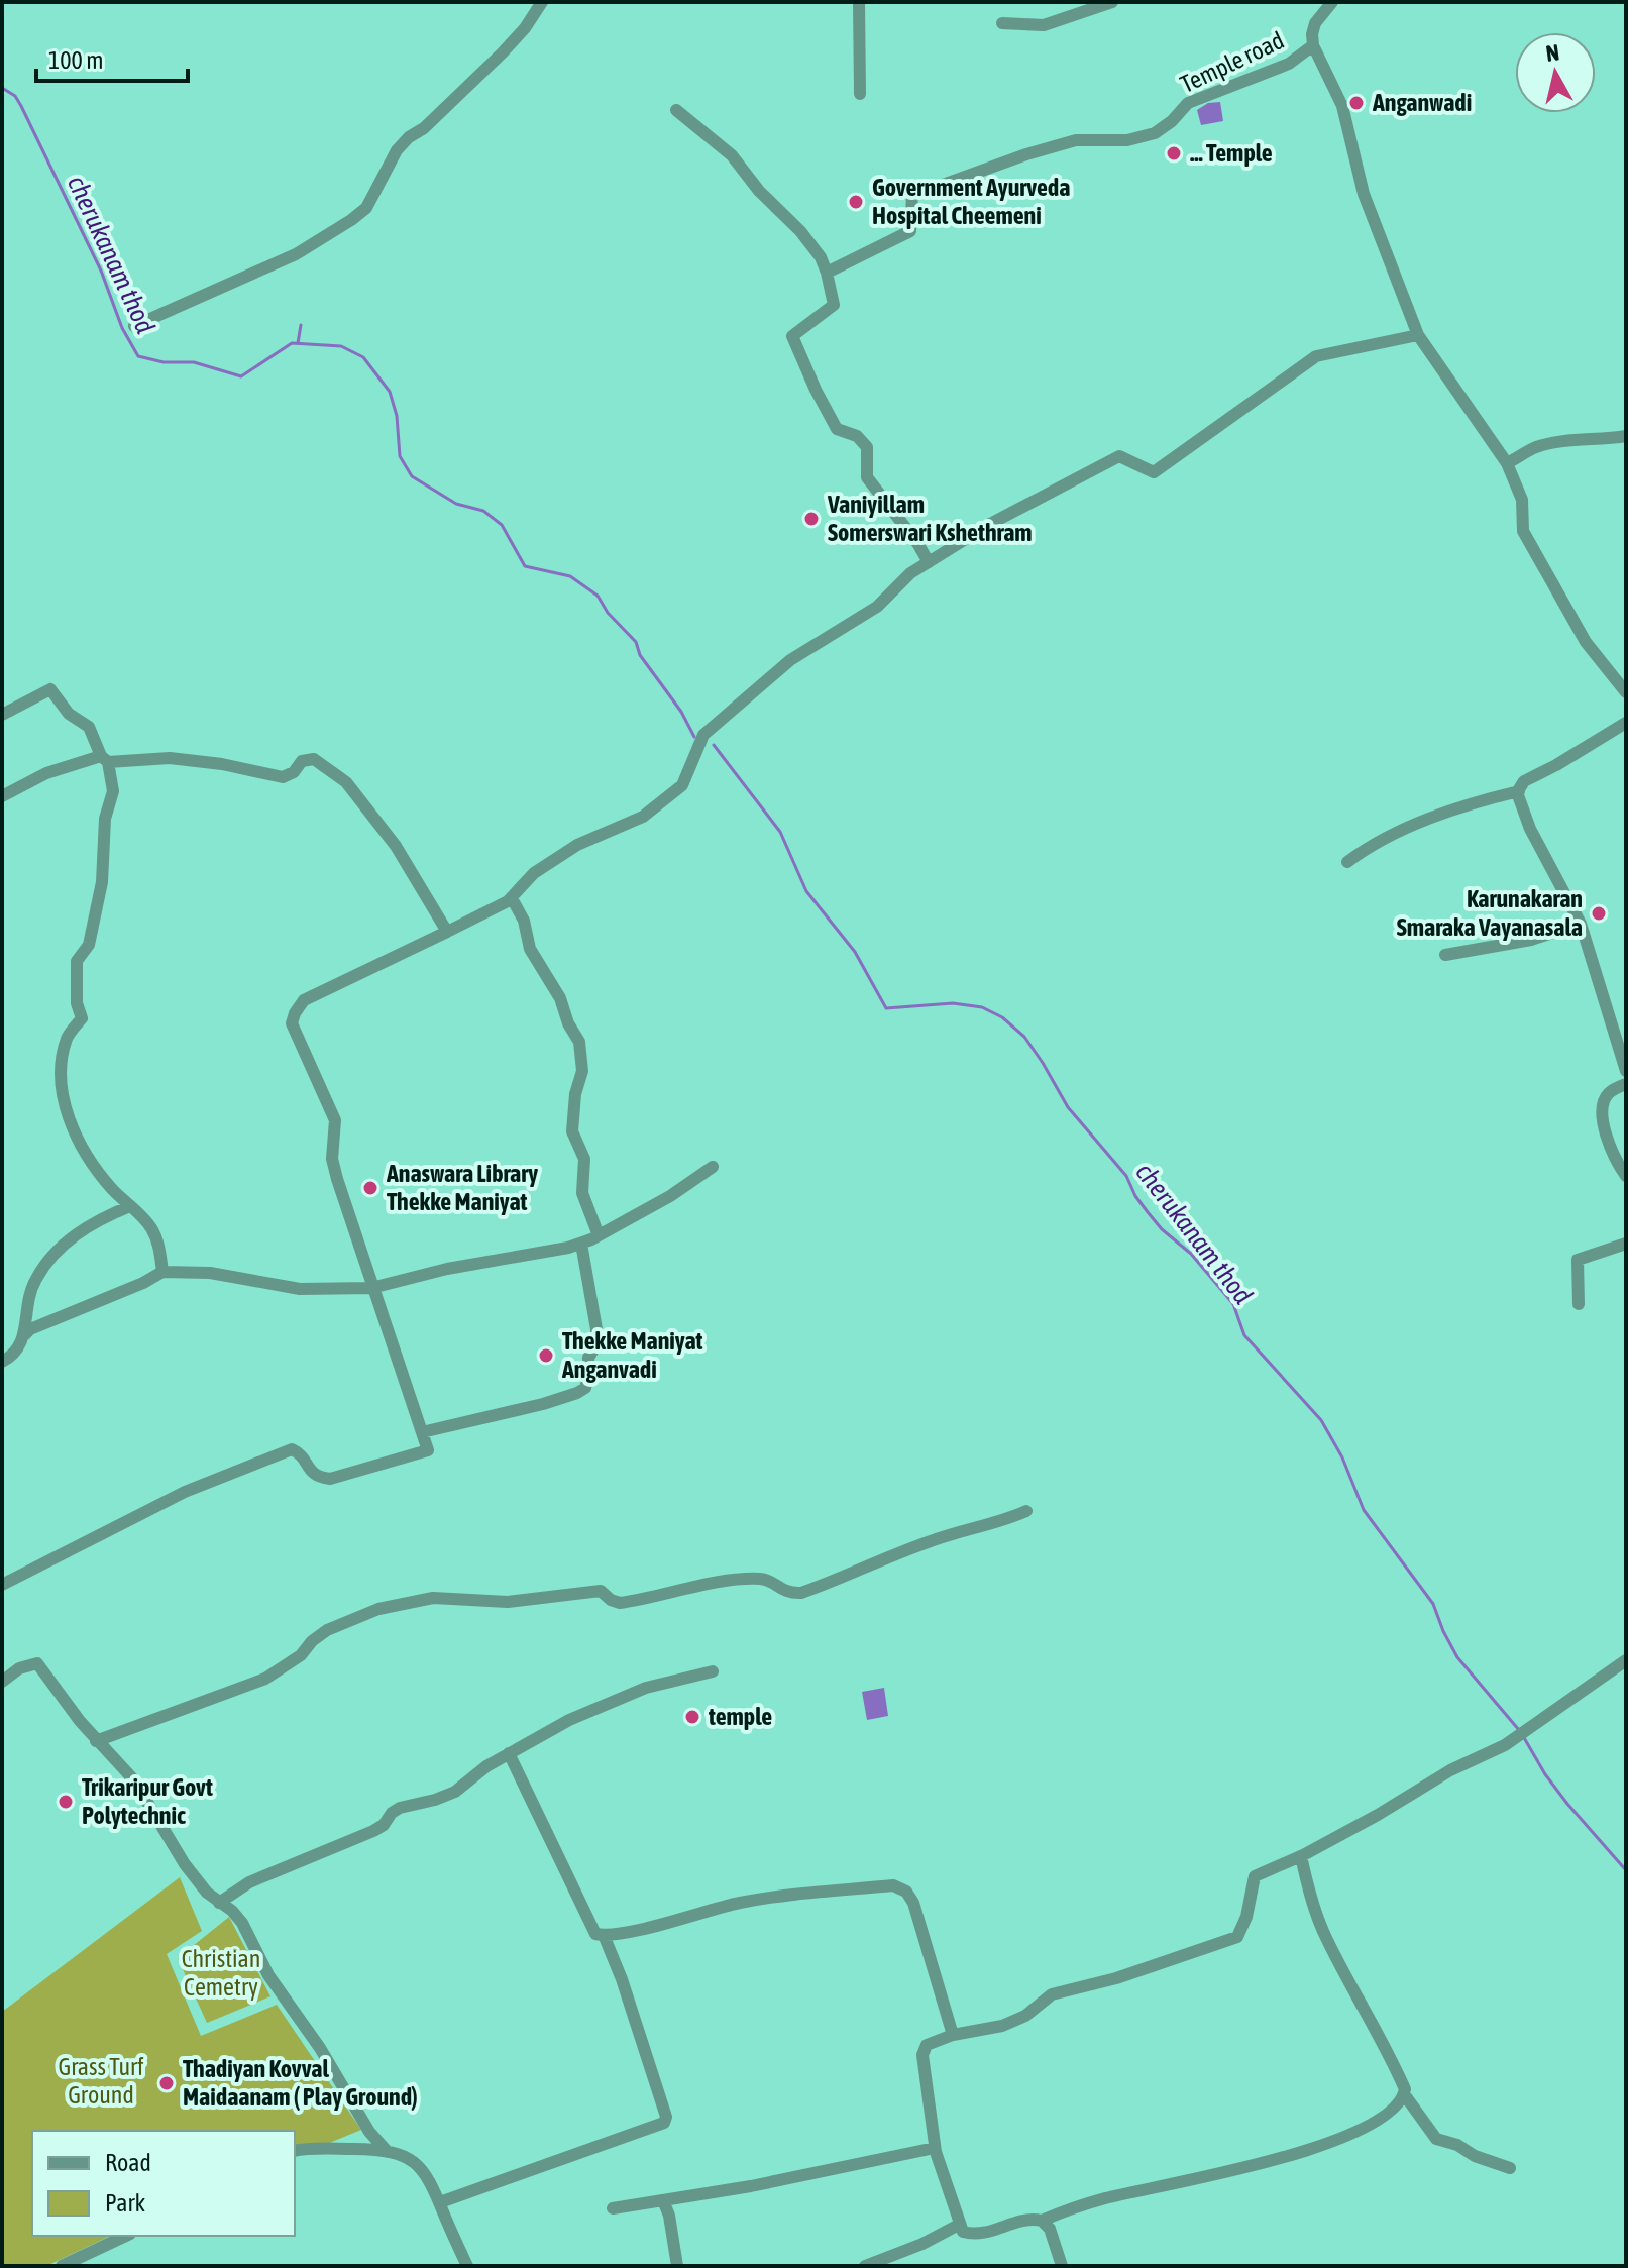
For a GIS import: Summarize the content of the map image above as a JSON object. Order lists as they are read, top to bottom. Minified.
{"streets":{"street":["Temple road"]},"water":["cherukanam thod"],"parks":["Christian Cemetry","Grass Turf Ground"],"places":["Anganwadi","... Temple","Government Ayurveda Hospital Cheemeni","Vaniyillam Somerswari Kshethram","Karunakaran Smaraka Vayanasala","Anaswara Library Thekke Maniyat","Thekke Maniyat Anganvadi","temple","Trikaripur Govt Polytechnic","Thadiyan Kovval Maidaanam ( Play Ground)"],"legend":["Road","Park"],"scale_bar":"100 m","north":"top"}
